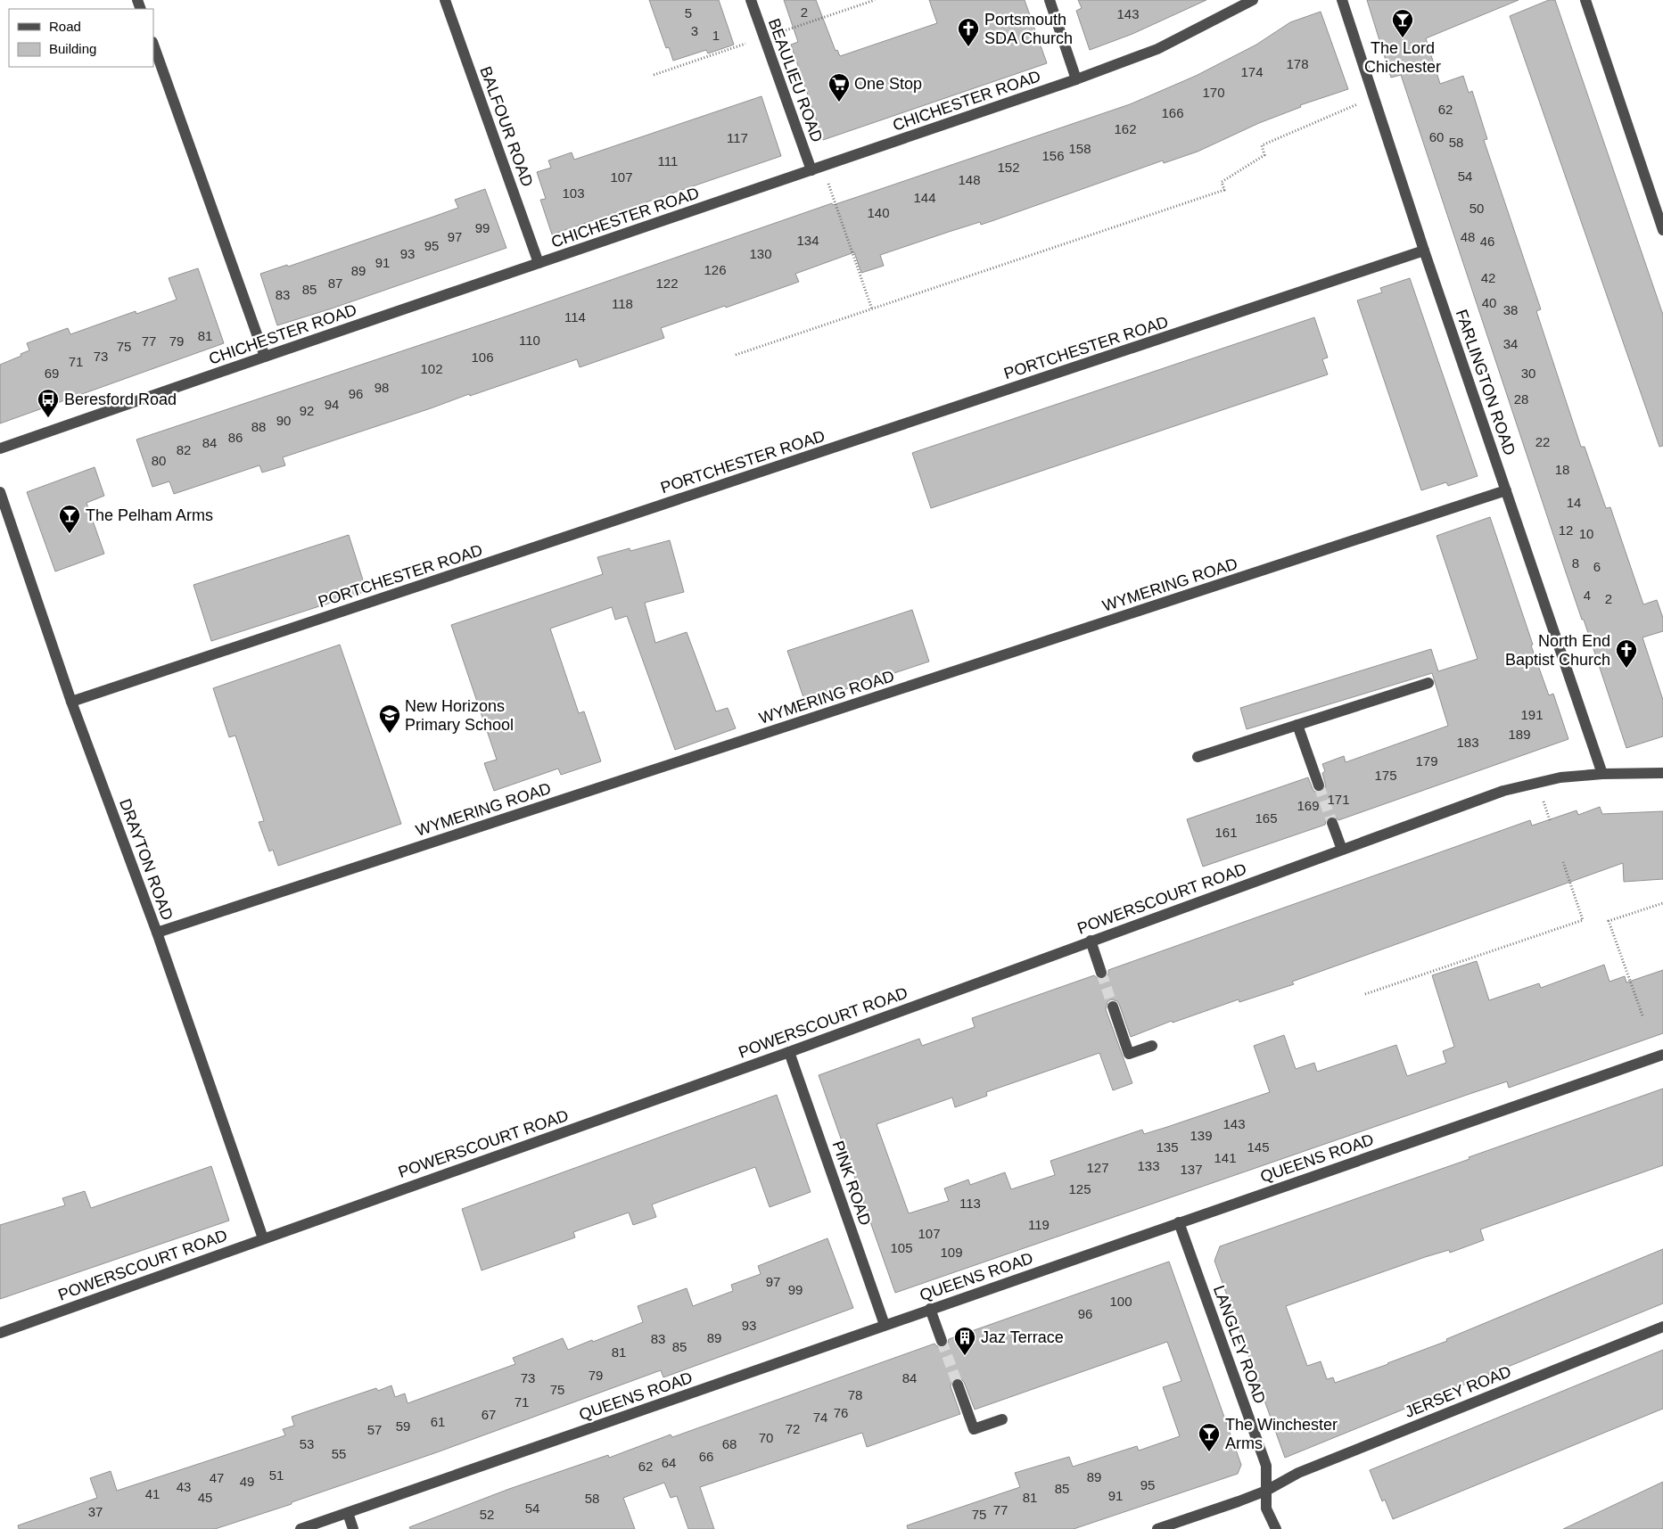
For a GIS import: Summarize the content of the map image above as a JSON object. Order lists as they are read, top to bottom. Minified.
{"streets":{"street":["BEAULIEU ROAD","CHICHESTER ROAD","BALFOUR ROAD","PORTCHESTER ROAD","FARLINGTON ROAD","WYMERING ROAD","DRAYTON ROAD","POWERSCOURT ROAD","QUEENS ROAD","PINK ROAD","LANGLEY ROAD","JERSEY ROAD"]},"crossings":[["BEAULIEU ROAD","CHICHESTER ROAD"],["CHICHESTER ROAD","BALFOUR ROAD"],["PORTCHESTER ROAD","FARLINGTON ROAD"],["PORTCHESTER ROAD","DRAYTON ROAD"],["FARLINGTON ROAD","WYMERING ROAD"],["FARLINGTON ROAD","POWERSCOURT ROAD"],["WYMERING ROAD","DRAYTON ROAD"],["DRAYTON ROAD","POWERSCOURT ROAD"],["POWERSCOURT ROAD","PINK ROAD"],["QUEENS ROAD","PINK ROAD"],["QUEENS ROAD","LANGLEY ROAD"],["LANGLEY ROAD","JERSEY ROAD"]],"places":{"bar":["The Lord Chichester","The Pelham Arms","The Winchester Arms"],"church":["Portsmouth SDA Church","North End Baptist Church"],"supermarket":["One Stop"],"bus stop":["Beresford Road"],"school or university":["New Horizons Primary School"],"building":["Jaz Terrace"]},"house_numbers":["2","5","143","3","1","178","174","170","62","166","162","60","117","58","158","156","111","152","54","107","148","103","144","50","140","99","97","48","134","46","95","93","130","91","126","89","42","87","122","85","83","40","118","38","114","81","110","77","79","34","75","73","106","71","102","69","30","98","96","28","94","92","90","88","86","22","84","82","80","18","14","12","10","8","6","4","2","191","189","183","179","175","171","169","165","161","143","139","135","145","141","133","127","137","125","113","119","107","105","109","97","99","100","96","93","89","83","85","81","79","73","84","75","78","71","76","67","74","61","59","72","57","70","53","68","55","66","64","62","51","89","47","49","95","43","85","41","91","45","81","58","54","77","37","52","75"],"legend":["Road","Building"]}
